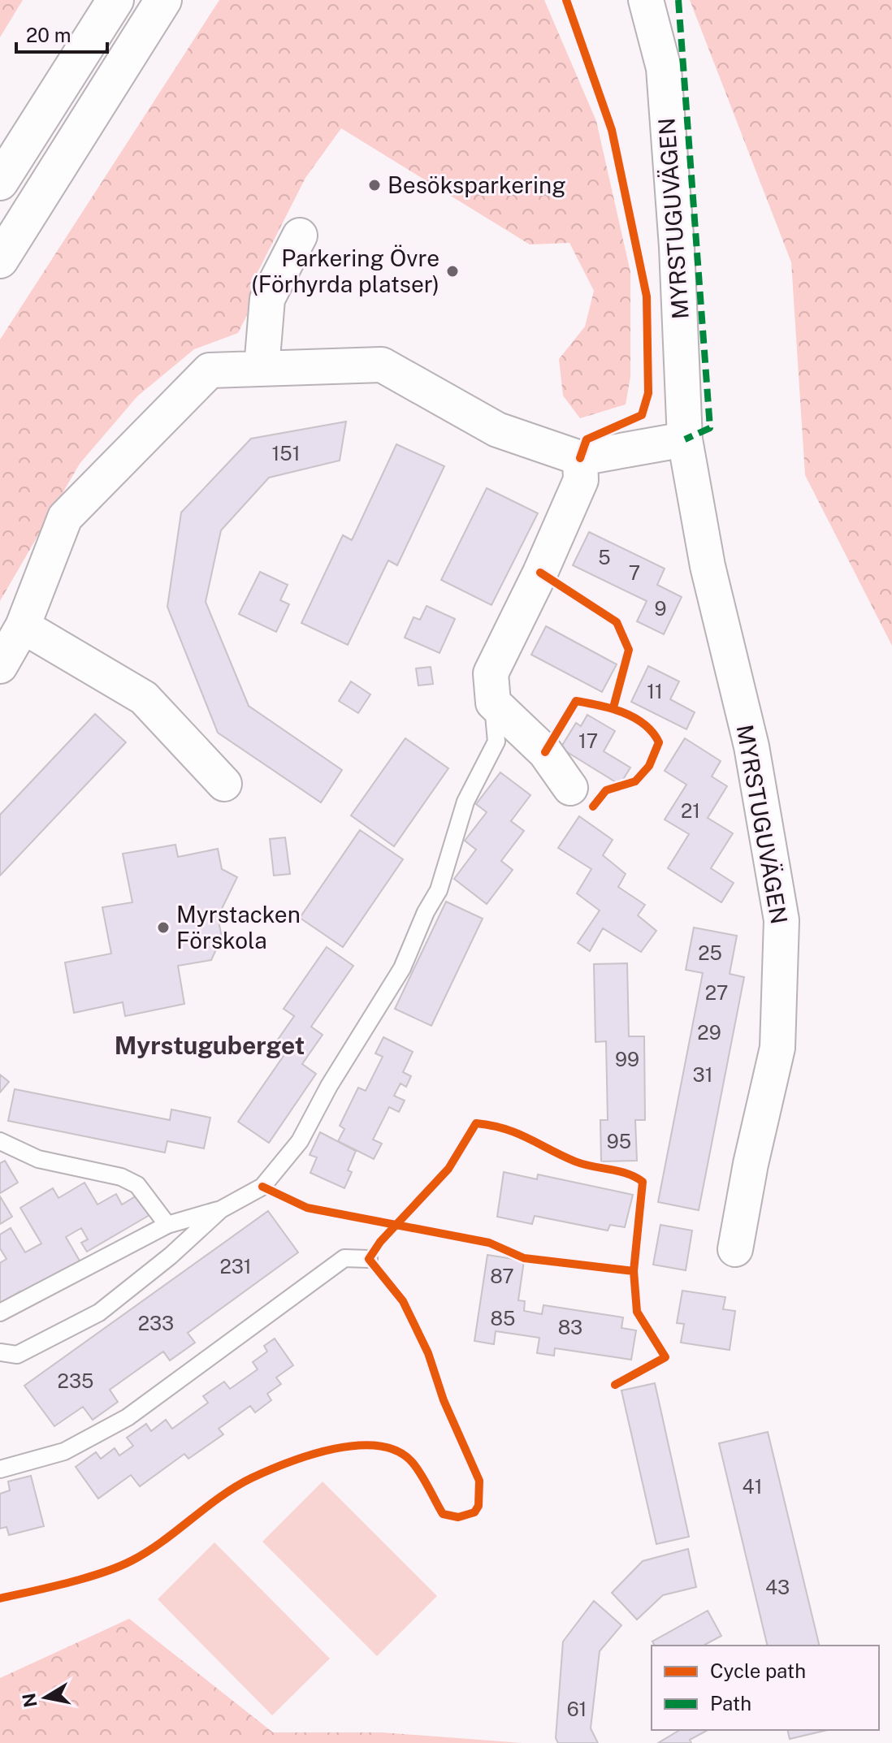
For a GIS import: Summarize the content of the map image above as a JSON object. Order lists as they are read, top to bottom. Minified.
{"streets":{"street":["MYRSTUGUVÄGEN"]},"districts":["Myrstuguberget"],"places":["Besöksparkering","Parkering Övre (Förhyrda platser)","Myrstacken Förskola"],"house_numbers":["151","5","7","9","11","17","21","25","27","29","99","31","95","231","87","85","233","83","235","41","43","61"],"legend":["Cycle path","Path"],"scale_bar":"20 m","north":"left"}
